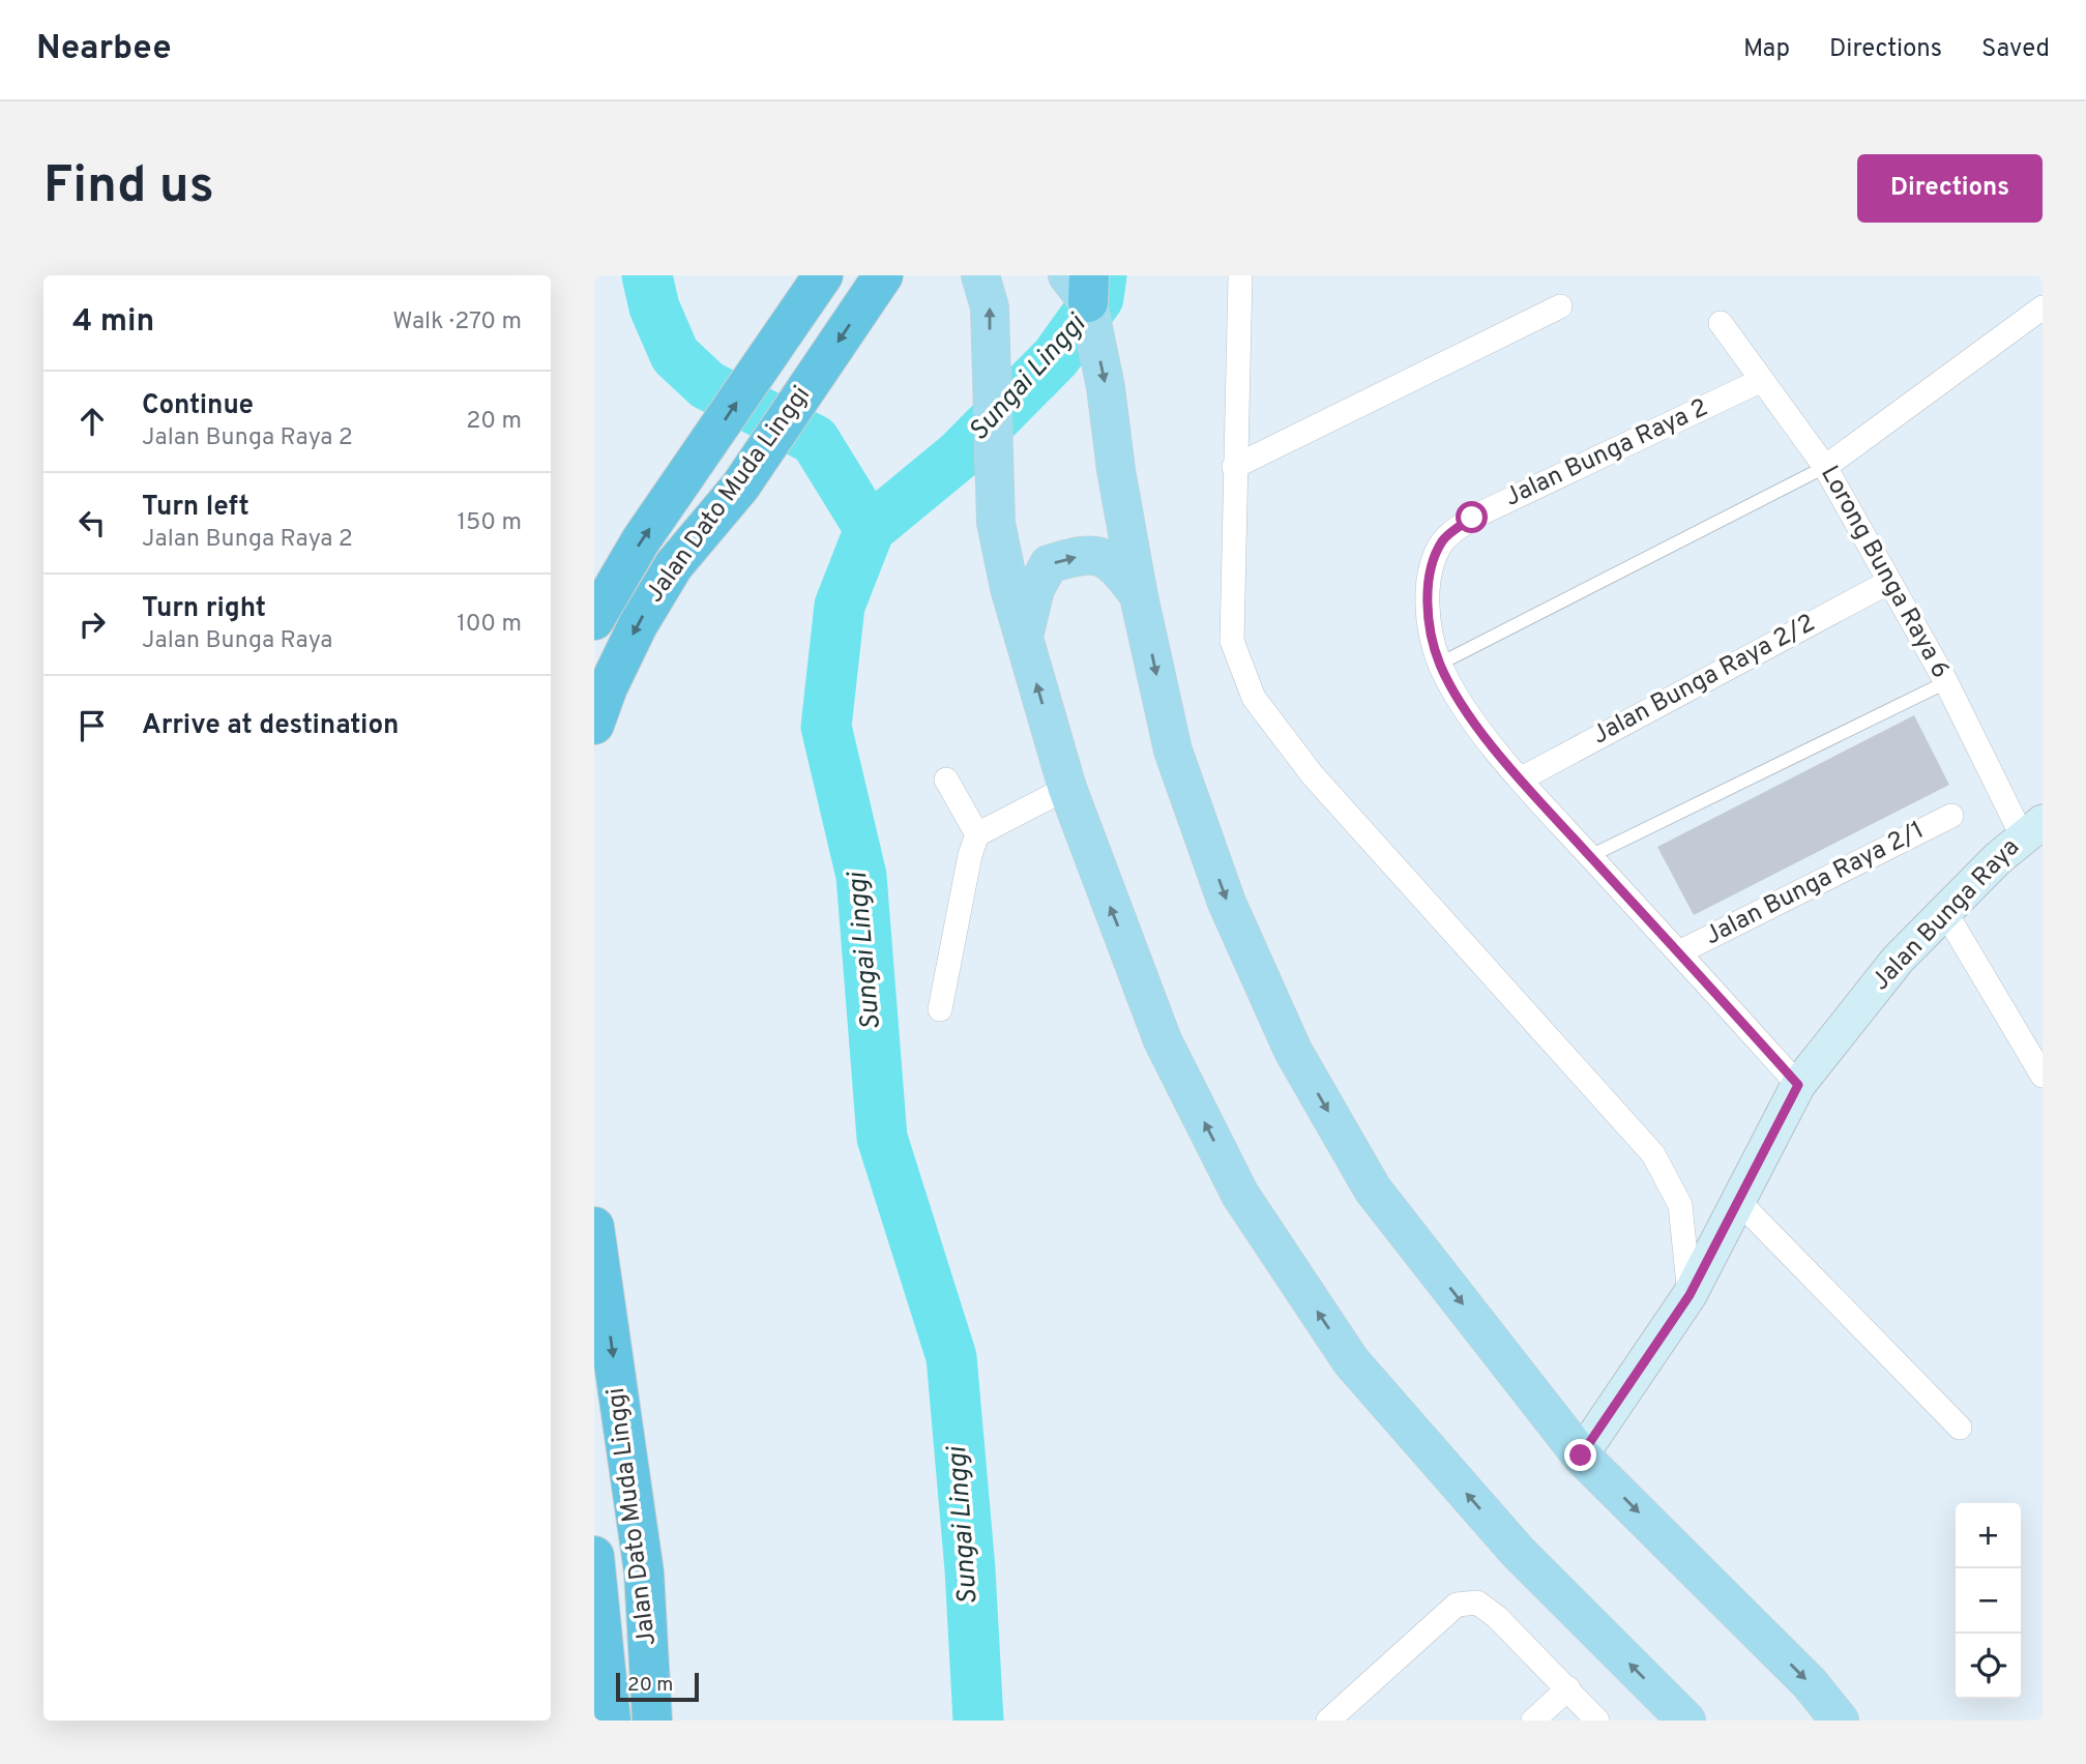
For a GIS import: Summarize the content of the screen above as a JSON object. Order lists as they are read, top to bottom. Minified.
{"streets":{"highway":["Jalan Dato Muda Linggi"],"street":["Jalan Bunga Raya 2","Lorong Bunga Raya 6","Jalan Bunga Raya 2/2","Jalan Bunga Raya 2/1","Jalan Bunga Raya"]},"crossings":[["Jalan Bunga Raya 2","Lorong Bunga Raya 6"],["Jalan Bunga Raya 2","Jalan Bunga Raya 2/2"],["Jalan Bunga Raya 2","Jalan Bunga Raya 2/1"],["Jalan Bunga Raya 2","Jalan Bunga Raya"],["Lorong Bunga Raya 6","Jalan Bunga Raya 2/2"],["Lorong Bunga Raya 6","Jalan Bunga Raya"]],"water":["Sungai Linggi"],"scale_bar":"20 m","page":{"header":"Nearbee","nav":["Map","Directions","Saved"],"buttons":"Directions","title":"Find us","heading":["4 min","Walk · 270 m"],"list":[["Continue","Jalan Bunga Raya 2","20 m"],["Turn left","Jalan Bunga Raya 2","150 m"],["Turn right","Jalan Bunga Raya","100 m"],"Arrive at destination"],"map_buttons":["+","−"],"scale":"20 m"}}
